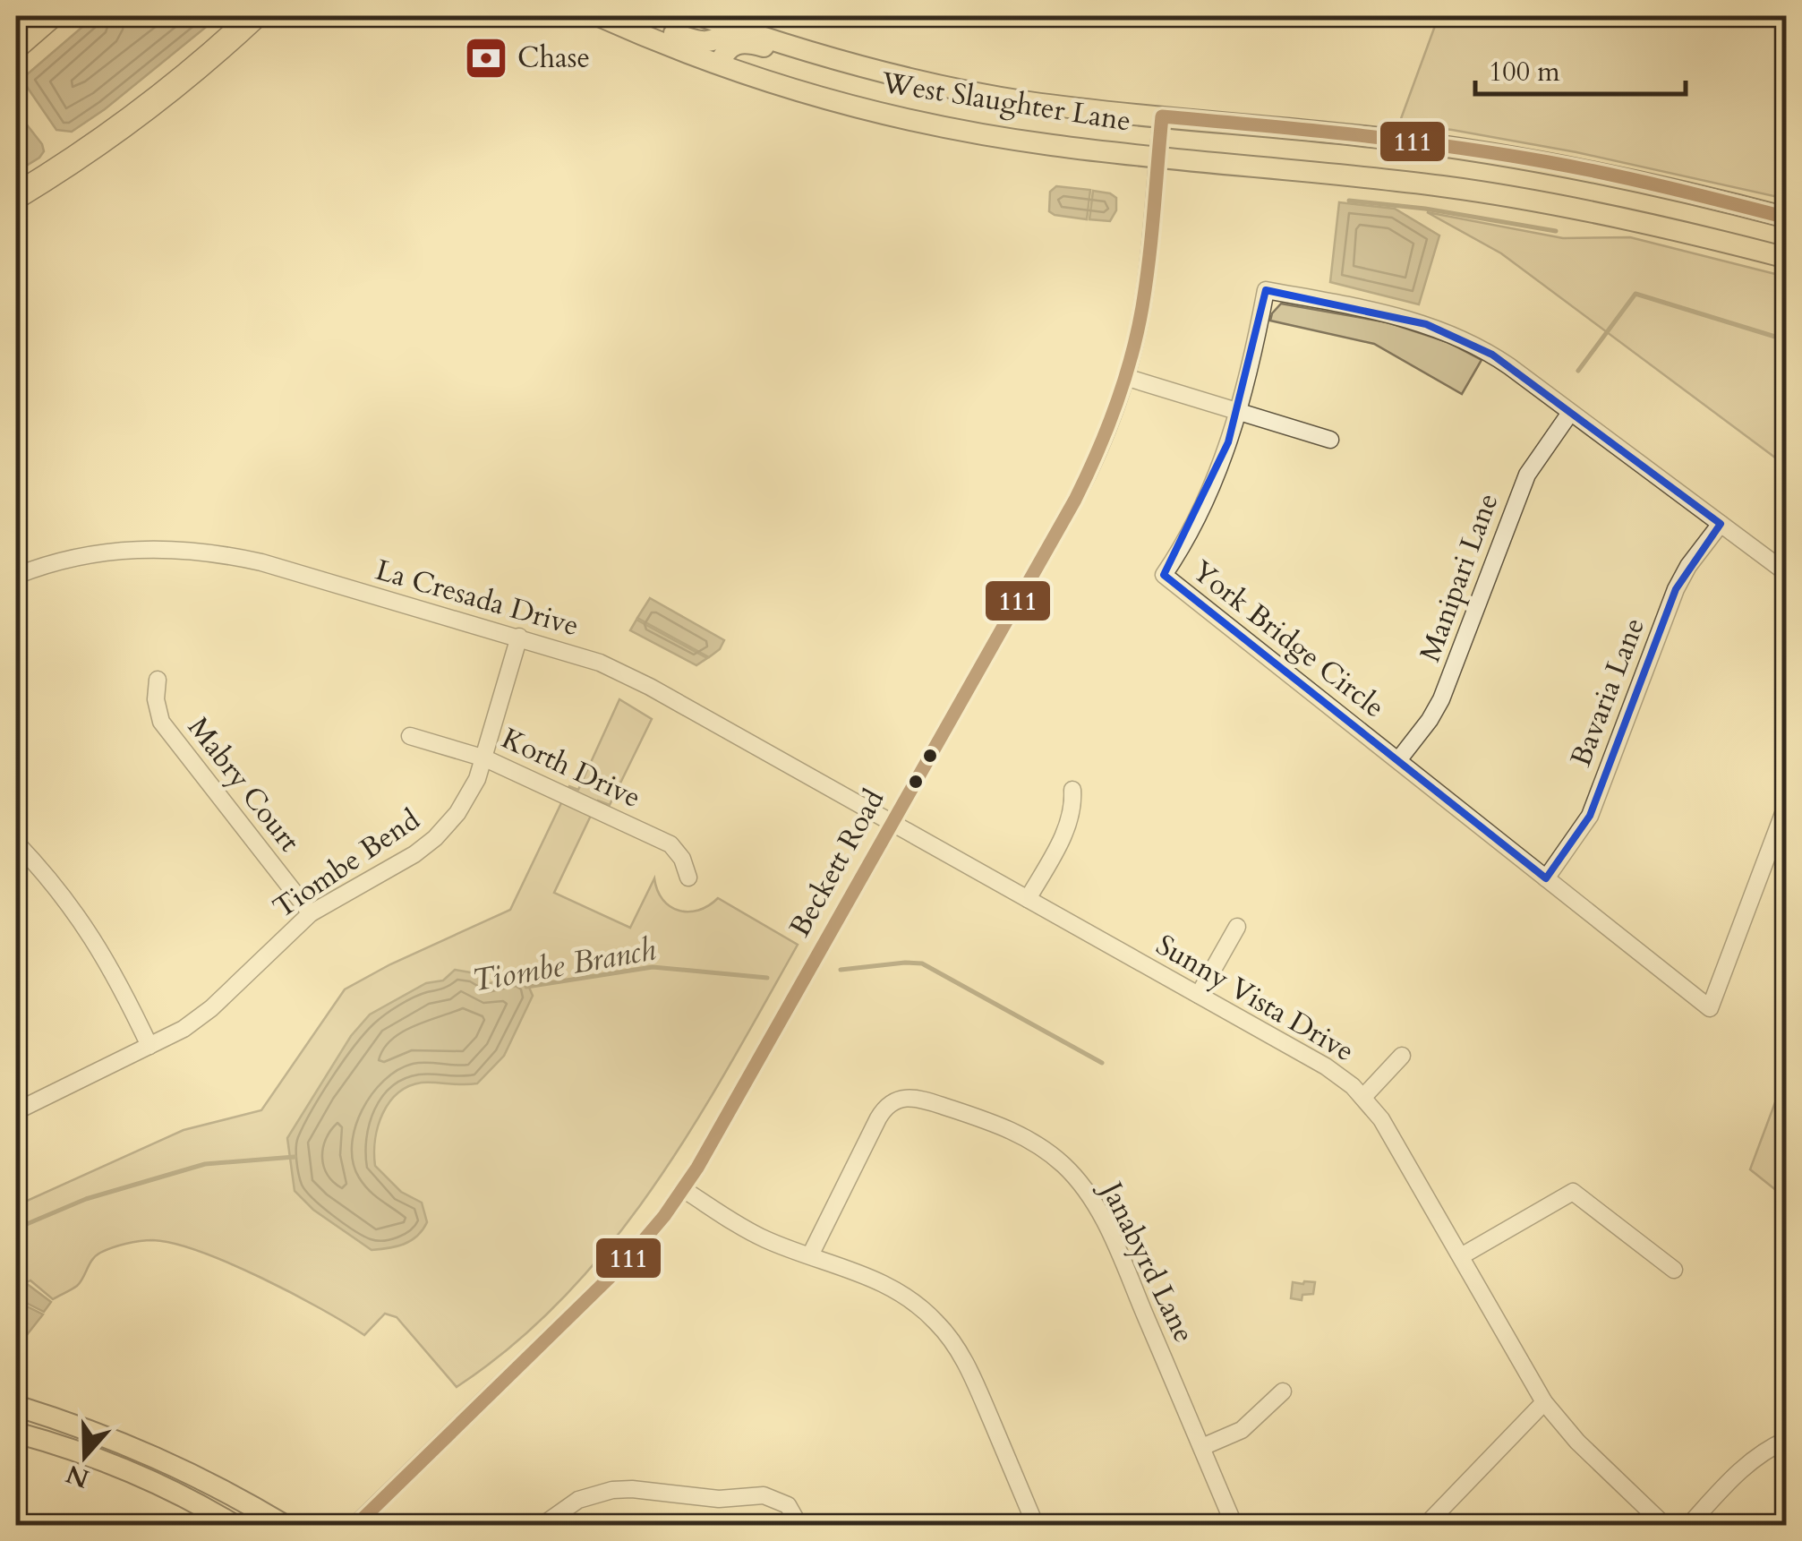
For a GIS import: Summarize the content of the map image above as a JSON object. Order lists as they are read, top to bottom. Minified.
{"streets":{"main road":["West Slaughter Lane"],"street":["Manipari Lane","La Cresada Drive","York Bridge Circle","Bavaria Lane","Korth Drive","Mabry Court","Beckett Road","Tiombe Bend","Sunny Vista Drive","Janabyrd Lane"]},"crossings":[["West Slaughter Lane","Beckett Road"],["Manipari Lane","York Bridge Circle"],["La Cresada Drive","Beckett Road"],["La Cresada Drive","Tiombe Bend"],["La Cresada Drive","Sunny Vista Drive"],["York Bridge Circle","Bavaria Lane"],["Korth Drive","Tiombe Bend"],["Mabry Court","Tiombe Bend"],["Beckett Road","Sunny Vista Drive"]],"water":["Tiombe Branch"],"places":{"bank":["Chase"]},"lines":["transit line 111"],"scale_bar":"100 m","north":"bottom"}
